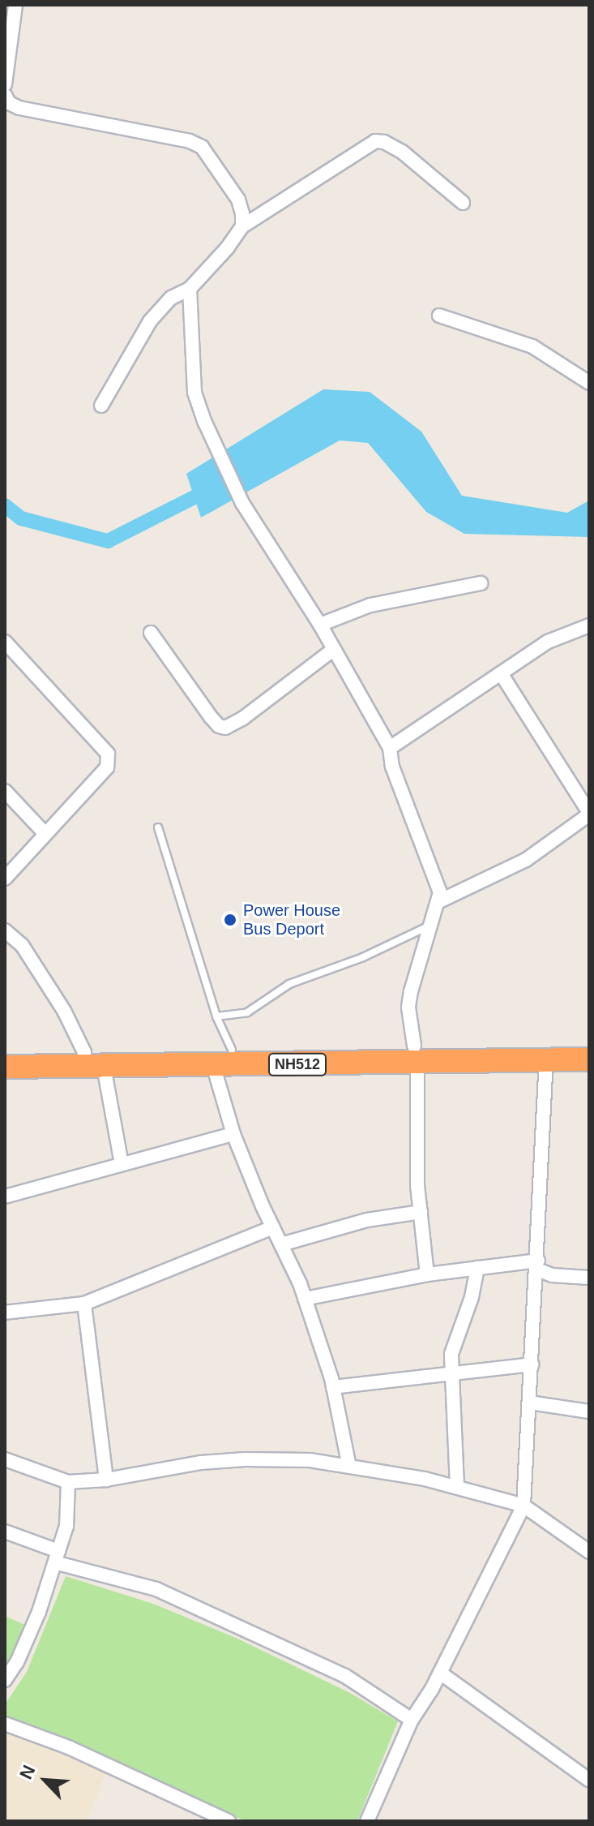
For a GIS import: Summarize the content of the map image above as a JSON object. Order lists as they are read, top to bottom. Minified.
{"streets":{"highway":["NH512"]},"places":["Power House Bus Deport"],"north":"top left"}
